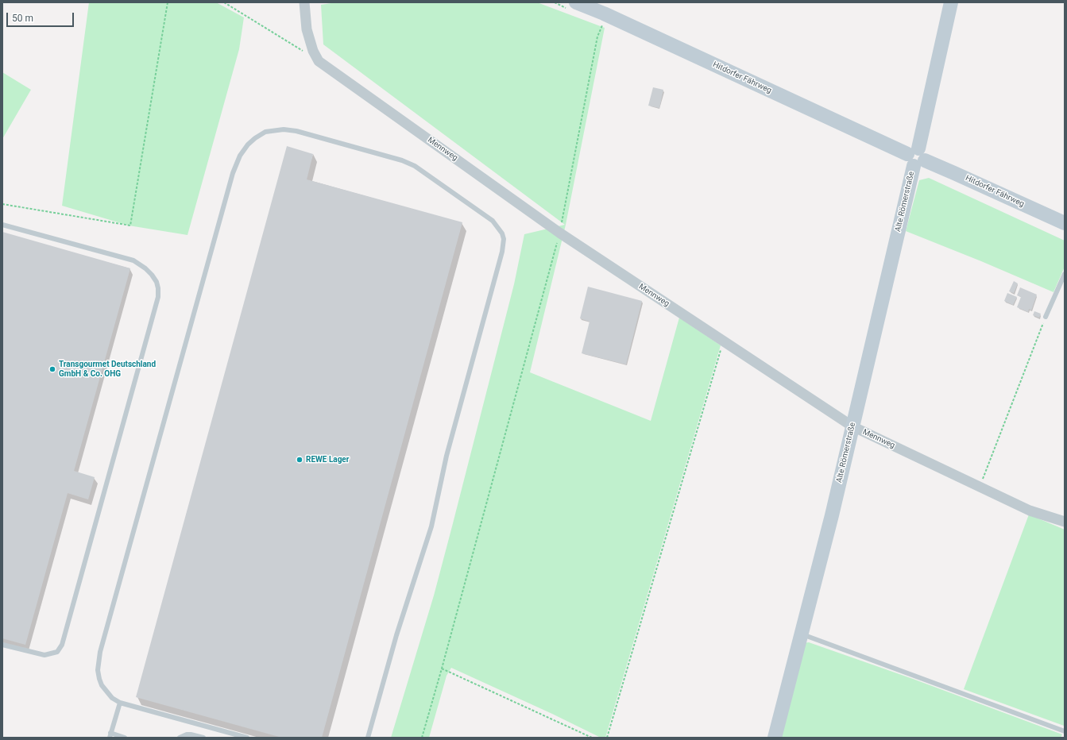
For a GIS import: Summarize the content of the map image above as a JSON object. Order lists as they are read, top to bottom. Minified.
{"streets":{"street":["Hitdorfer Fährweg","Mennweg","Alte Römerstraße"]},"crossings":[["Hitdorfer Fährweg","Alte Römerstraße"],["Mennweg","Alte Römerstraße"]],"places":["Transgourmet Deutschland GmbH & Co. OHG","REWE Lager"],"scale_bar":"50 m"}
